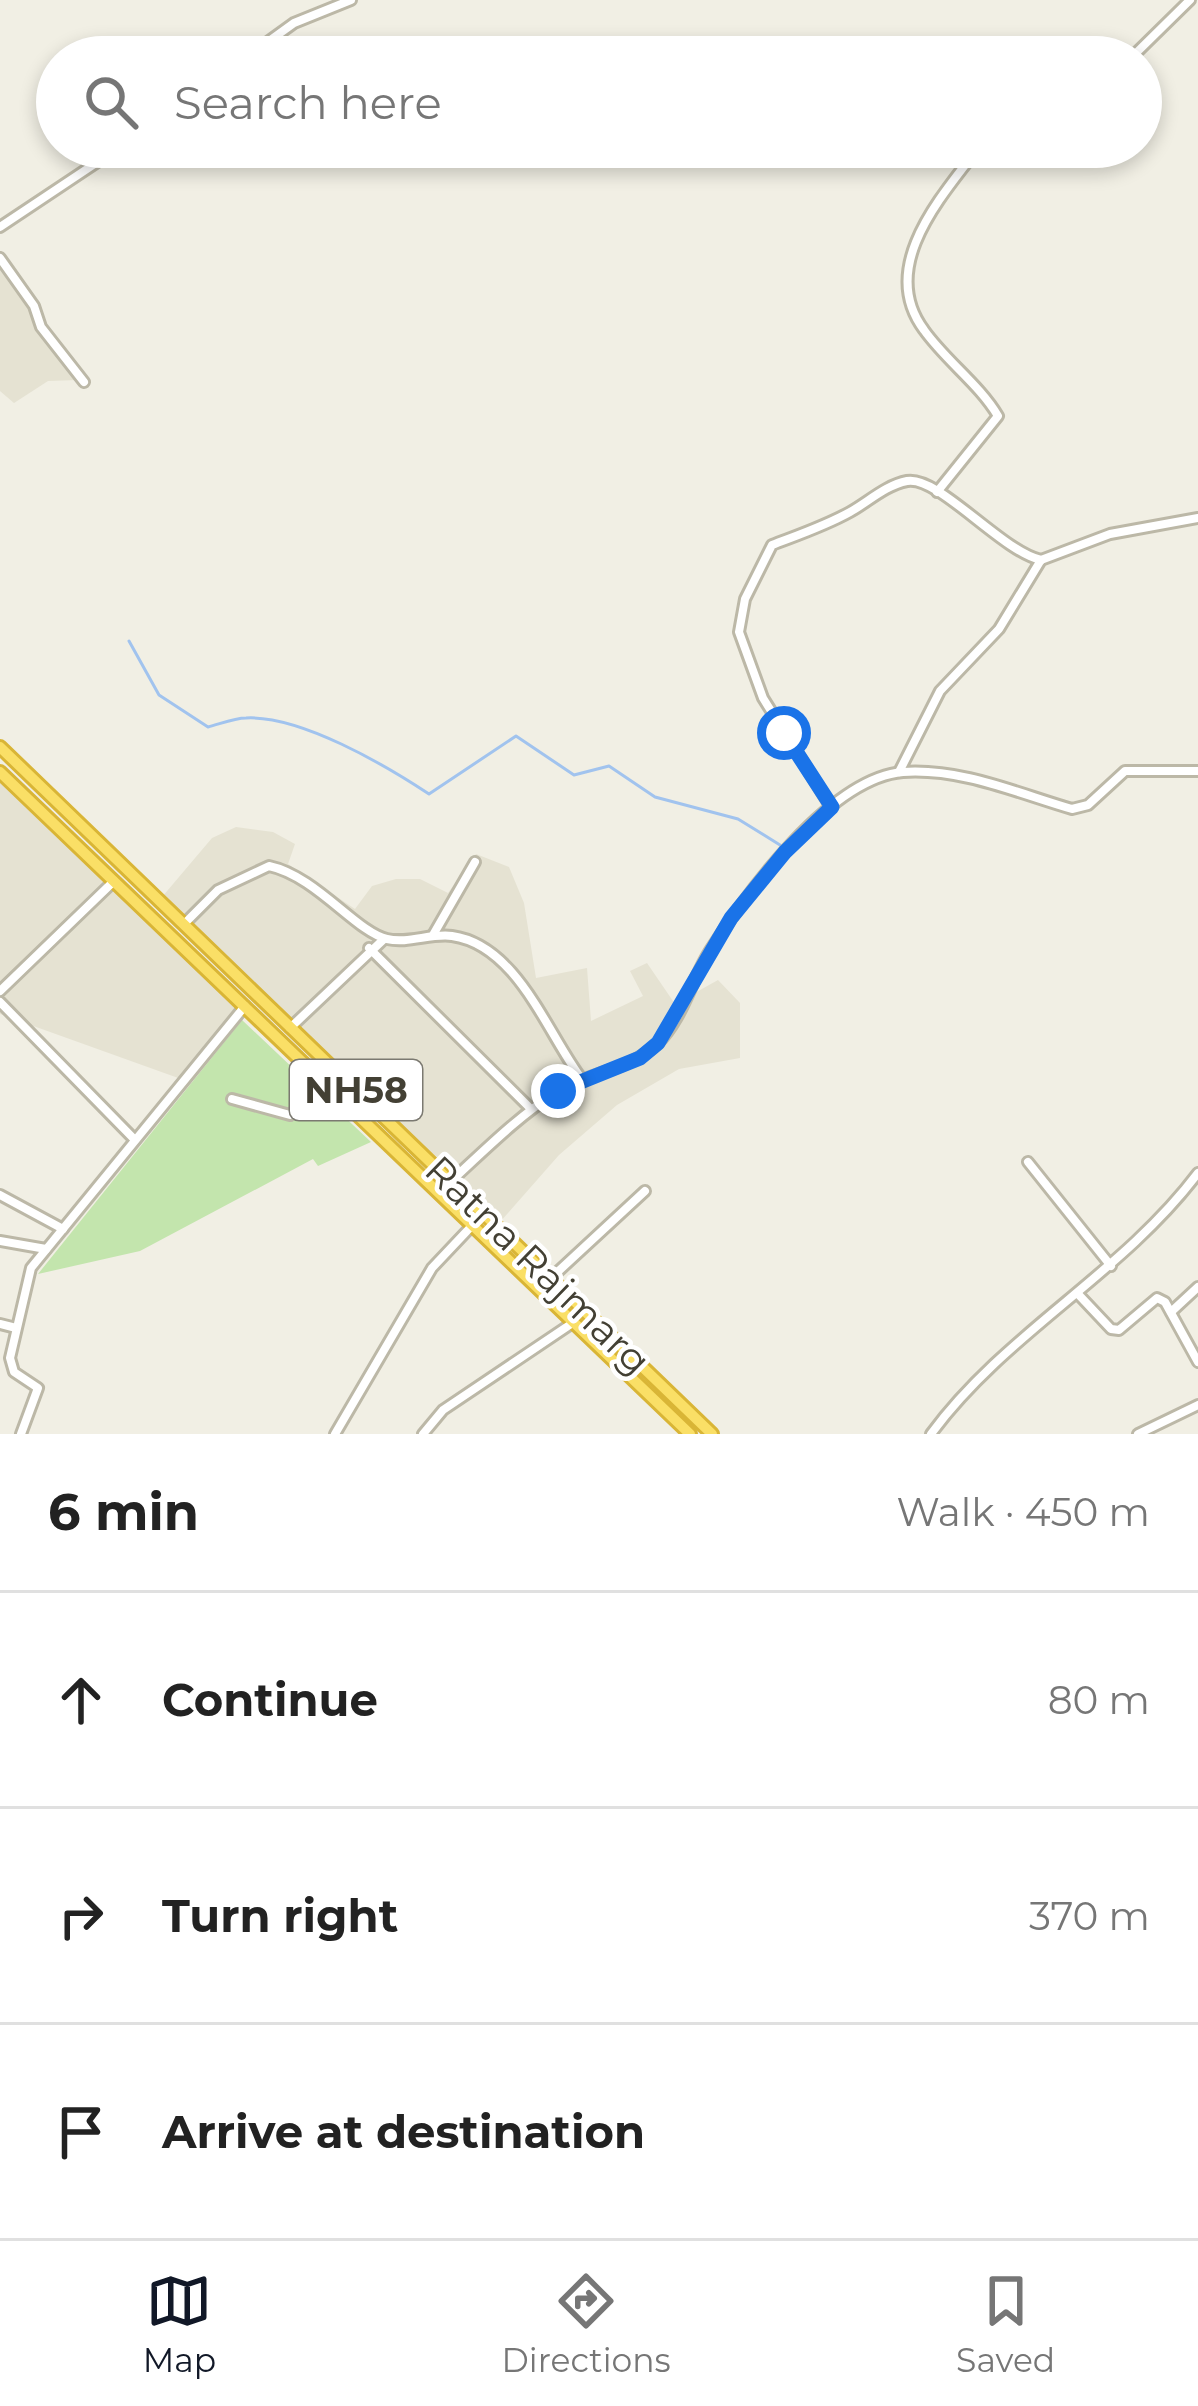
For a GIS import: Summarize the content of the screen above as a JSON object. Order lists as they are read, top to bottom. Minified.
{"streets":{"highway":["NH58","Ratna Rajmarg"]},"page":{"search":"Search here","heading":["6 min","Walk · 450 m"],"list":[["Continue","80 m"],["Turn right","370 m"],"Arrive at destination"],"nav":["Map","Directions","Saved"]}}
